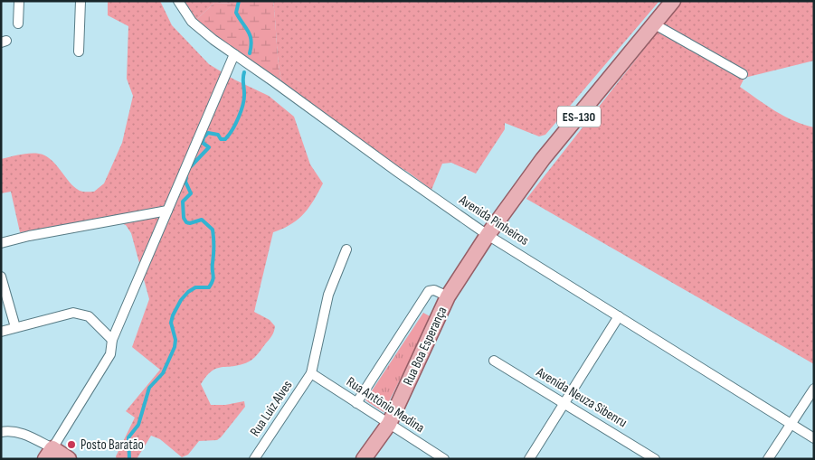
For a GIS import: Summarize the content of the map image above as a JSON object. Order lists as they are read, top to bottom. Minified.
{"streets":{"main road":["ES-130","Rua Boa Esperança"],"street":["Avenida Pinheiros","Avenida Neuza Sibenru","Rua Antônio Medina","Rua Luiz Alves"]},"crossings":[["ES-130","Avenida Pinheiros"],["ES-130","Rua Boa Esperança"],["Avenida Pinheiros","Rua Boa Esperança"],["Rua Boa Esperança","Rua Antônio Medina"],["Rua Antônio Medina","Rua Luiz Alves"]],"places":["Posto Baratão"]}
